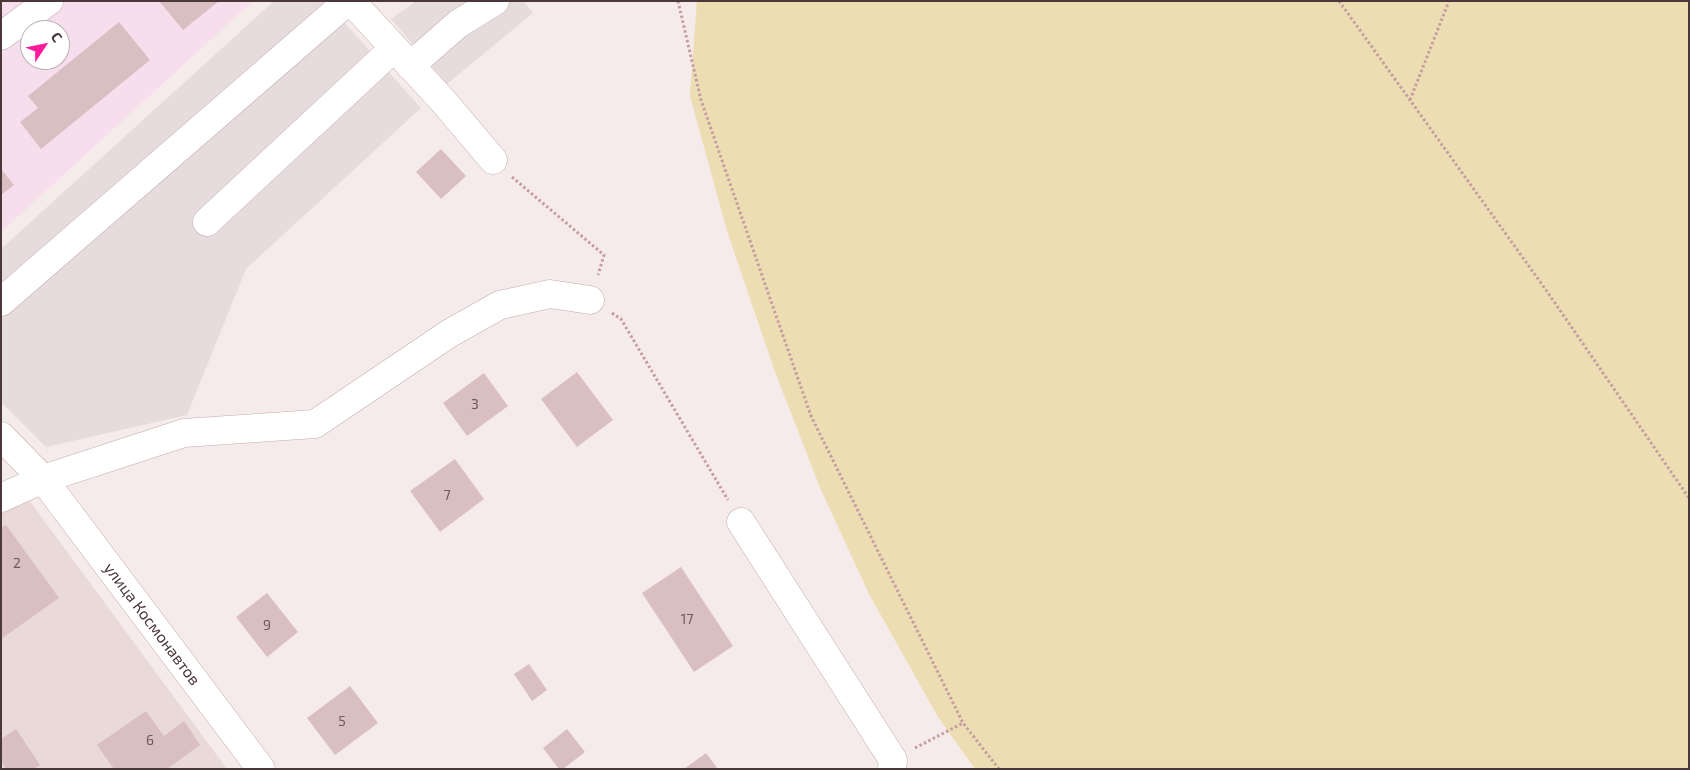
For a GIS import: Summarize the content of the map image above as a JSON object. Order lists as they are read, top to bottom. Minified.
{"streets":{"street":["улица Космонавтов"]},"house_numbers":["3","7","2","17","9","5","6"],"north":"top right"}
